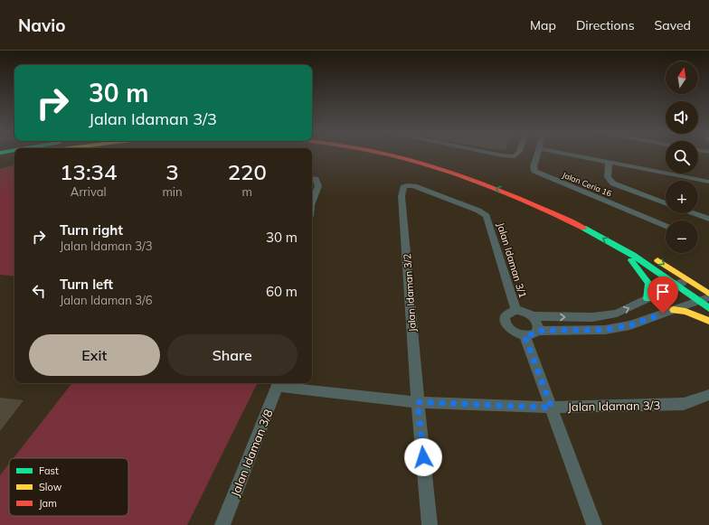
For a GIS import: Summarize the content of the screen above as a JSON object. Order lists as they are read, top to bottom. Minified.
{"streets":{"street":["Jalan Ceria 16","Jalan Idaman 3/1","Jalan Idaman 3/2","Jalan Idaman 3/3","Jalan Idaman 3/8"]},"crossings":[["Jalan Idaman 3/1","Jalan Idaman 3/2"],["Jalan Idaman 3/2","Jalan Idaman 3/3"],["Jalan Idaman 3/3","Jalan Idaman 3/8"]],"legend":["Fast","Slow","Jam"],"north":"top","page":{"header":"Navio","nav":["Map","Directions","Saved"],"map_buttons":["+","−"],"turn":["30 m","Jalan Idaman 3/3"],"eta":["13:34","Arrival","3","min","220","m"],"list":[{"name":"Turn right","note":"Jalan Idaman 3/3","value":"30 m"},{"name":"Turn left","note":"Jalan Idaman 3/6","value":"60 m"}],"buttons":["Exit","Share"]}}
